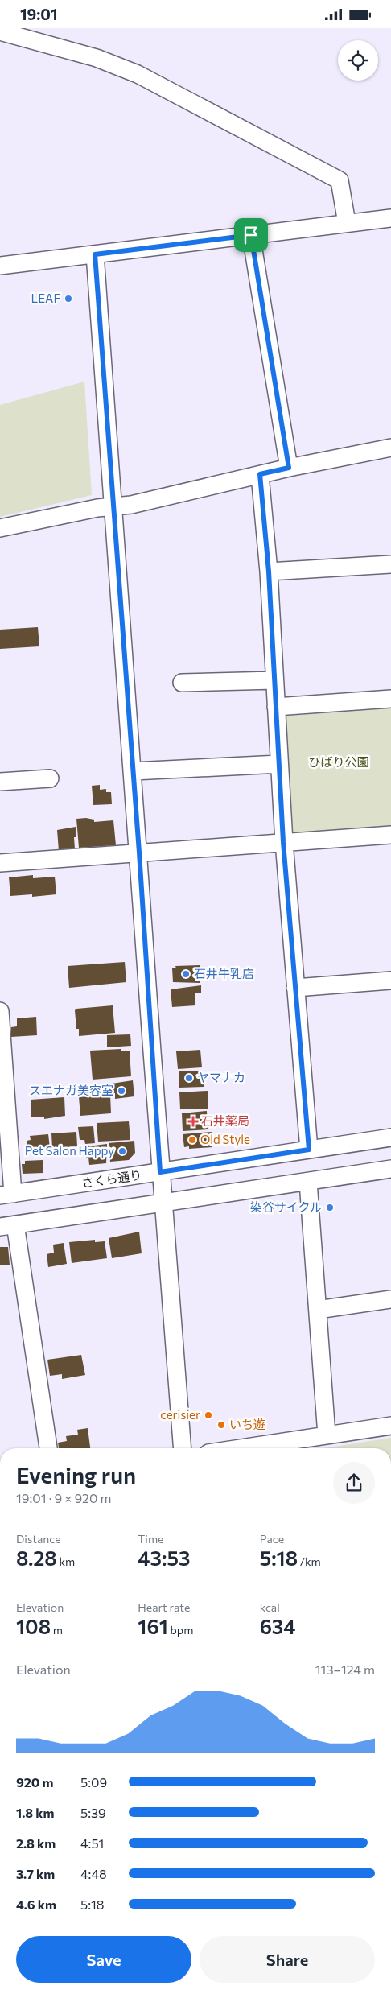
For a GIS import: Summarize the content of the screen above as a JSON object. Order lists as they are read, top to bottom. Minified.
{"streets":{"street":["さくら通り"]},"parks":["ひばり公園"],"places":{"other":["LEAF","石井牛乳店","ヤマナカ","スエナガ美容室","Old Style","Pet Salon Happy","染谷サイクル","cerisier","いち遊"],"health":["石井薬局"]},"page":{"status":"19:01","heading":["Evening run","19:01 · 9 × 920 m"],"stats":[["Distance","8.28 km"],["Time","43:53"],["Pace","5:18 /km"],["Elevation","108 m"],["Heart rate","161 bpm"],["kcal","634"]],"chart":["Elevation","113–124 m"],"list":[{"name":"920 m","note":"5:09"},{"name":"1.8 km","note":"5:39"},{"name":"2.8 km","note":"4:51"},{"name":"3.7 km","note":"4:48"},{"name":"4.6 km","note":"5:18"}],"buttons":["Save","Share"]}}
